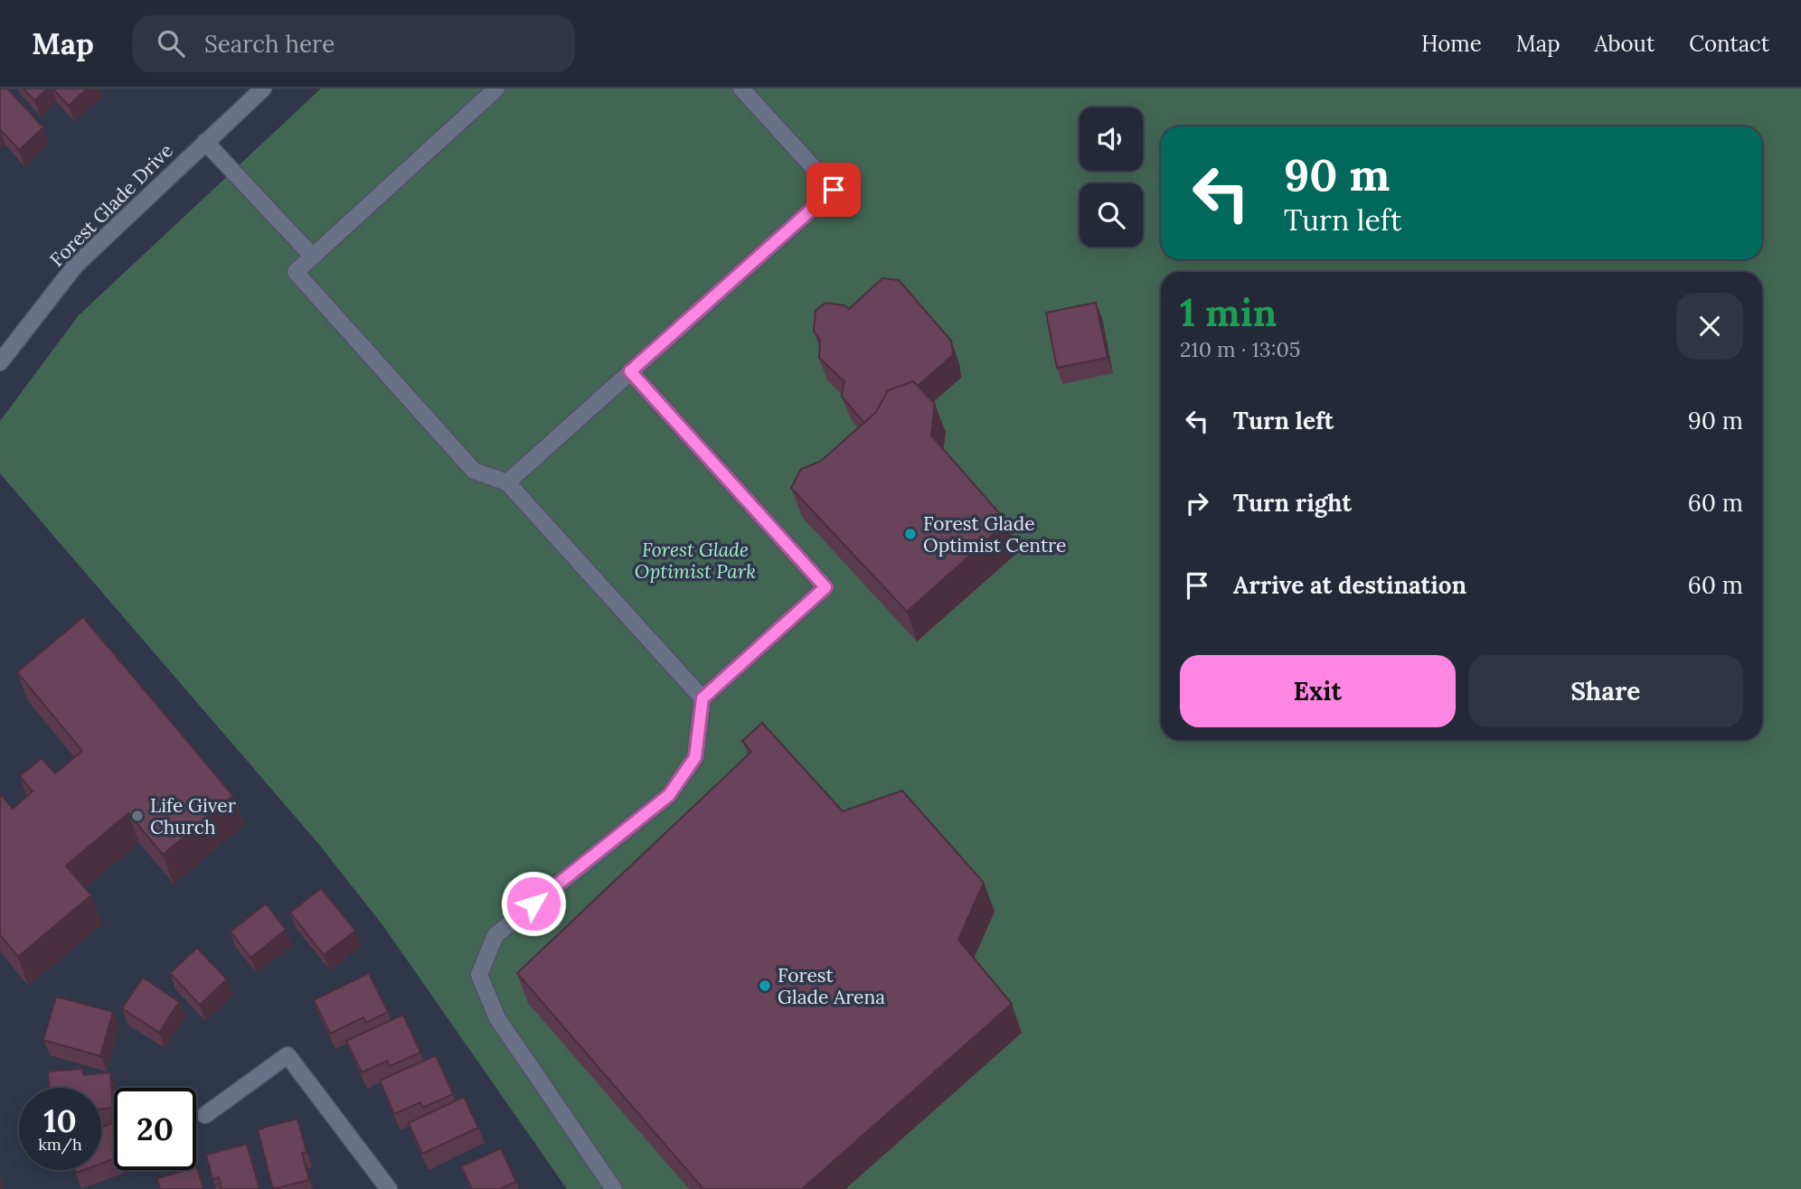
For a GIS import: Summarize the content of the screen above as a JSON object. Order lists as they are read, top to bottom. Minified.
{"streets":{"street":["Forest Glade Drive"]},"parks":["Forest Glade Optimist Park"],"places":["Forest Glade Optimist Centre","Life Giver Church","Forest Glade Arena"],"page":{"header":"Map","search":"Search here","nav":["Home","Map","About","Contact"],"turn":["90 m","Turn left"],"heading":["1 min","210 m · 13:05"],"list":[{"name":"Turn left","value":"90 m"},{"name":"Turn right","value":"60 m"},{"name":"Arrive at destination","value":"60 m"}],"buttons":["Exit","Share"],"speed":"10 km/h","limit":"20"}}
